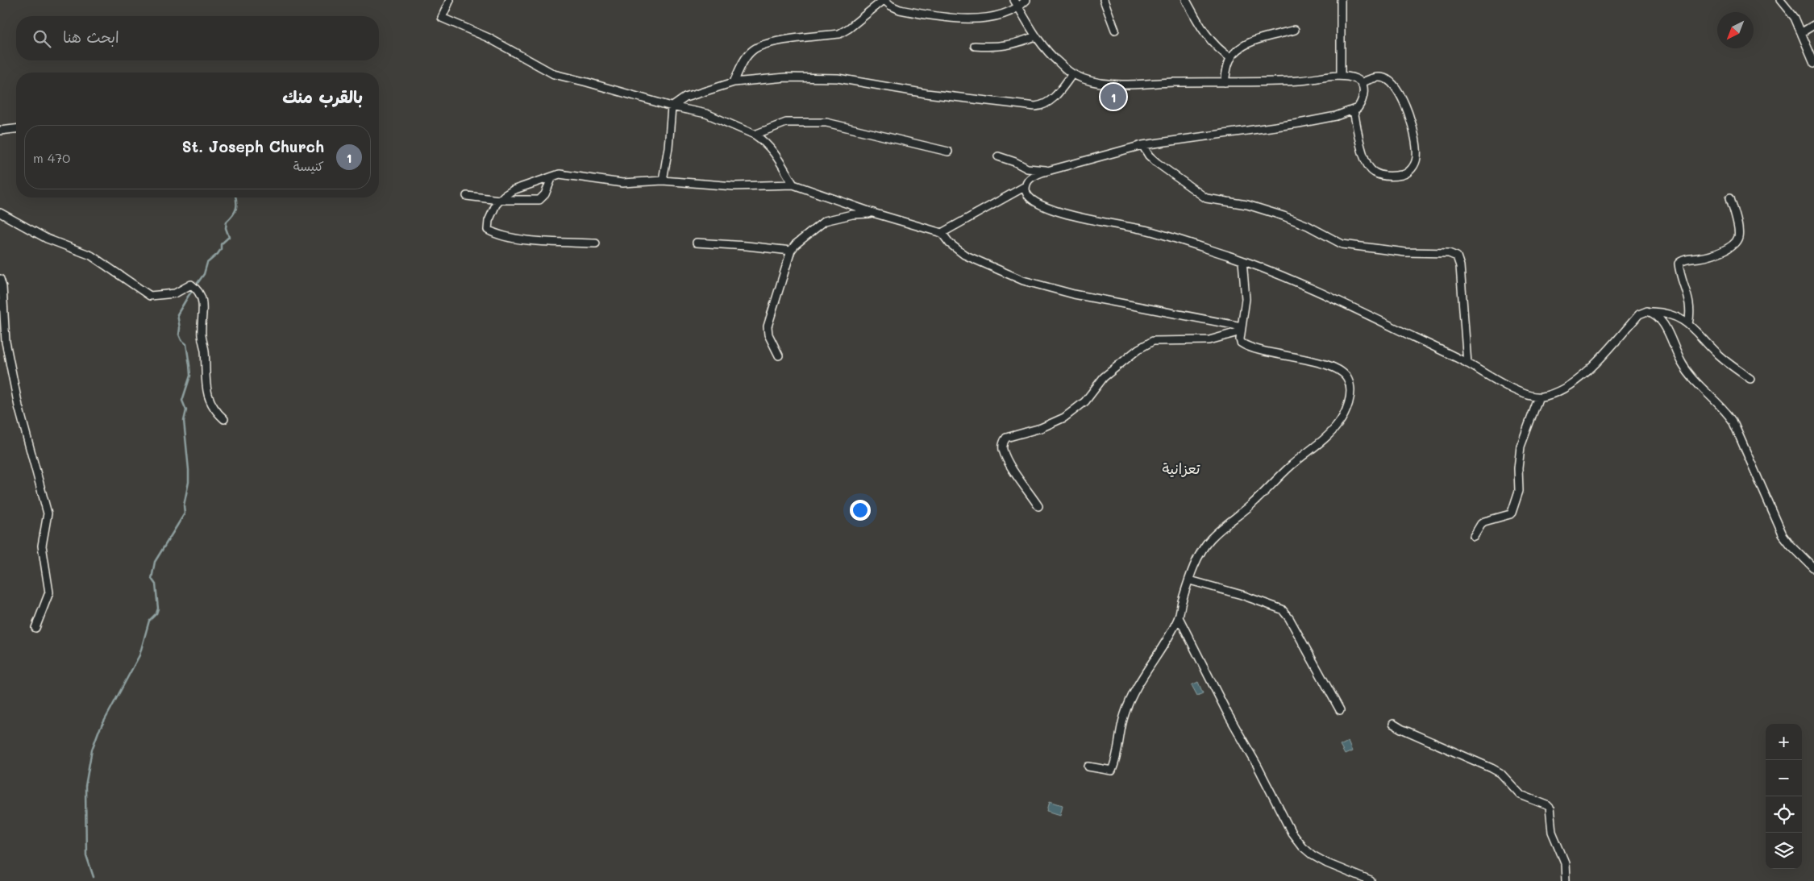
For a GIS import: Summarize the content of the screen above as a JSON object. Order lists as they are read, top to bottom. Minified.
{"districts":["تعزانية"],"north":"bottom left","page":{"search":"ابحث هنا","heading":"بالقرب منك","pins":"1","list":[{"mark":"1","name":"St. Joseph Church","note":"كنيسة","value":"470 m"}],"map_buttons":["+","−"]}}
